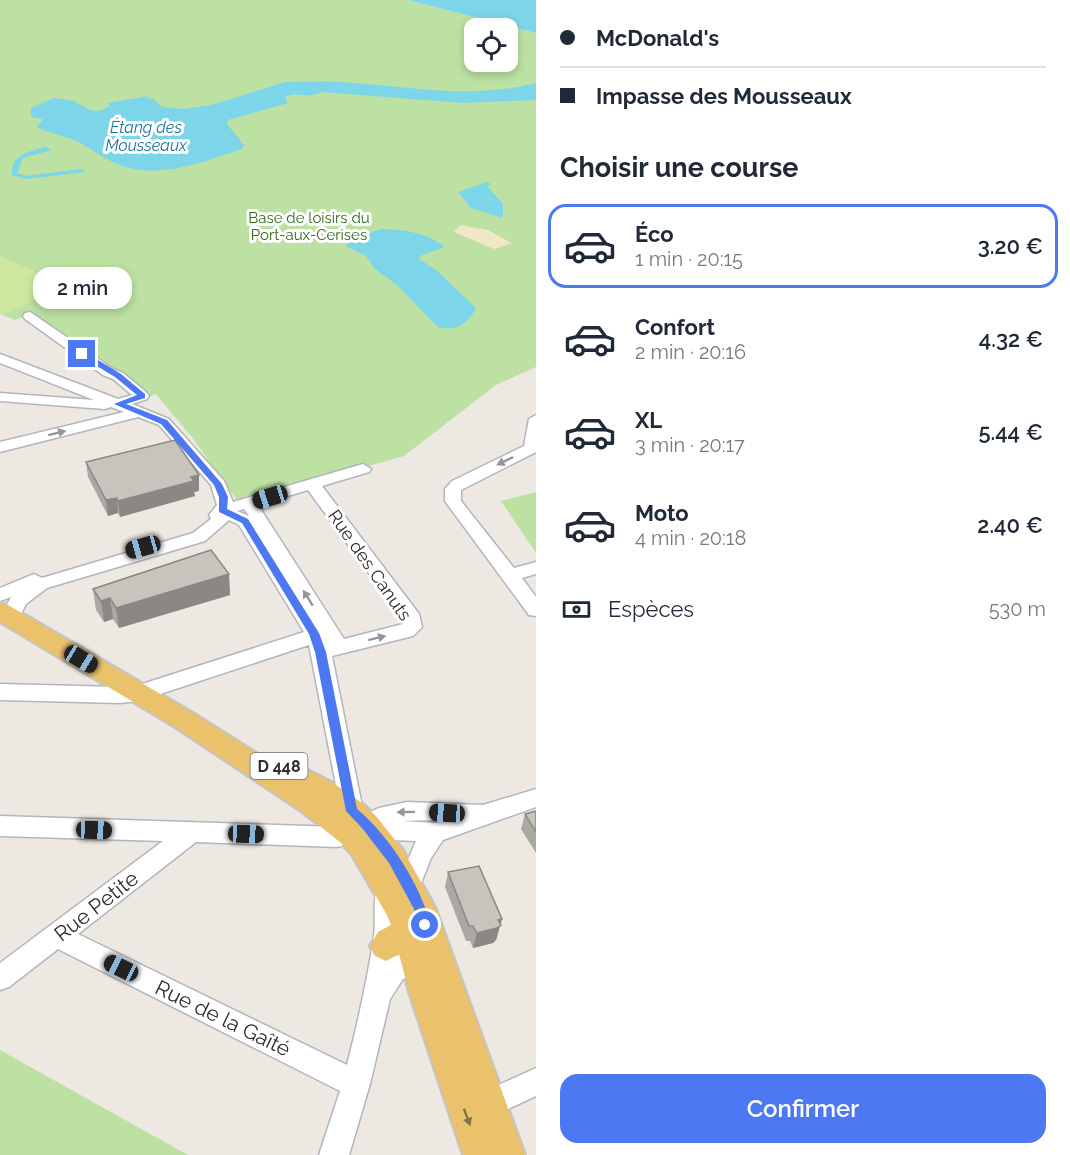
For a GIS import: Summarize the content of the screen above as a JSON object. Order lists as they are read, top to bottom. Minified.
{"streets":{"main road":["D 448"],"street":["Rue des Canuts","Rue Petite","Rue de la Gaîté"]},"crossings":[["Rue Petite","Rue de la Gaîté"]],"water":["Étang des Mousseaux"],"parks":["Base de loisirs du Port-aux-Cerises"],"page":{"banner":["McDonald's","Impasse des Mousseaux"],"heading":"Choisir une course","list":[{"name":"Éco","note":"1 min · 20:15","value":"3.20 €"},{"name":"Confort","note":"2 min · 20:16","value":"4.32 €"},{"name":"XL","note":"3 min · 20:17","value":"5.44 €"},{"name":"Moto","note":"4 min · 20:18","value":"2.40 €"}],"bubble":"2 min","pay":["Espèces","530 m"],"buttons":"Confirmer"}}
